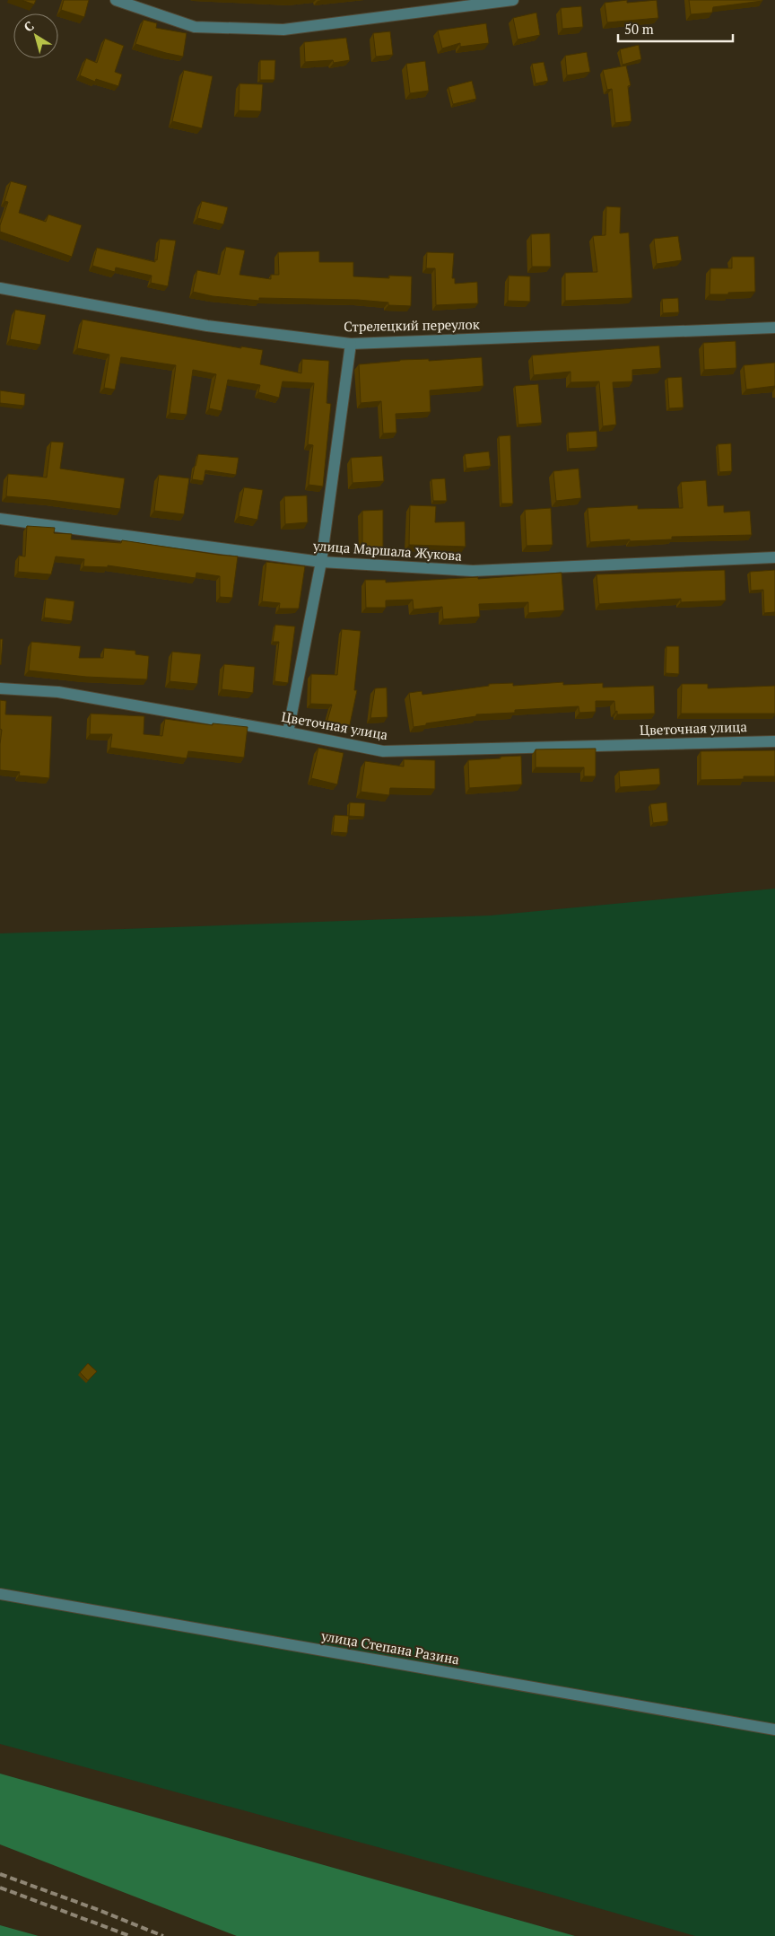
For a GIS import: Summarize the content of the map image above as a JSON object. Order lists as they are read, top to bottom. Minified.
{"streets":{"street":["Стрелецкий переулок","улица Маршала Жукова","Цветочная улица","улица Степана Разина"]},"scale_bar":"50 m","north":"top left"}
